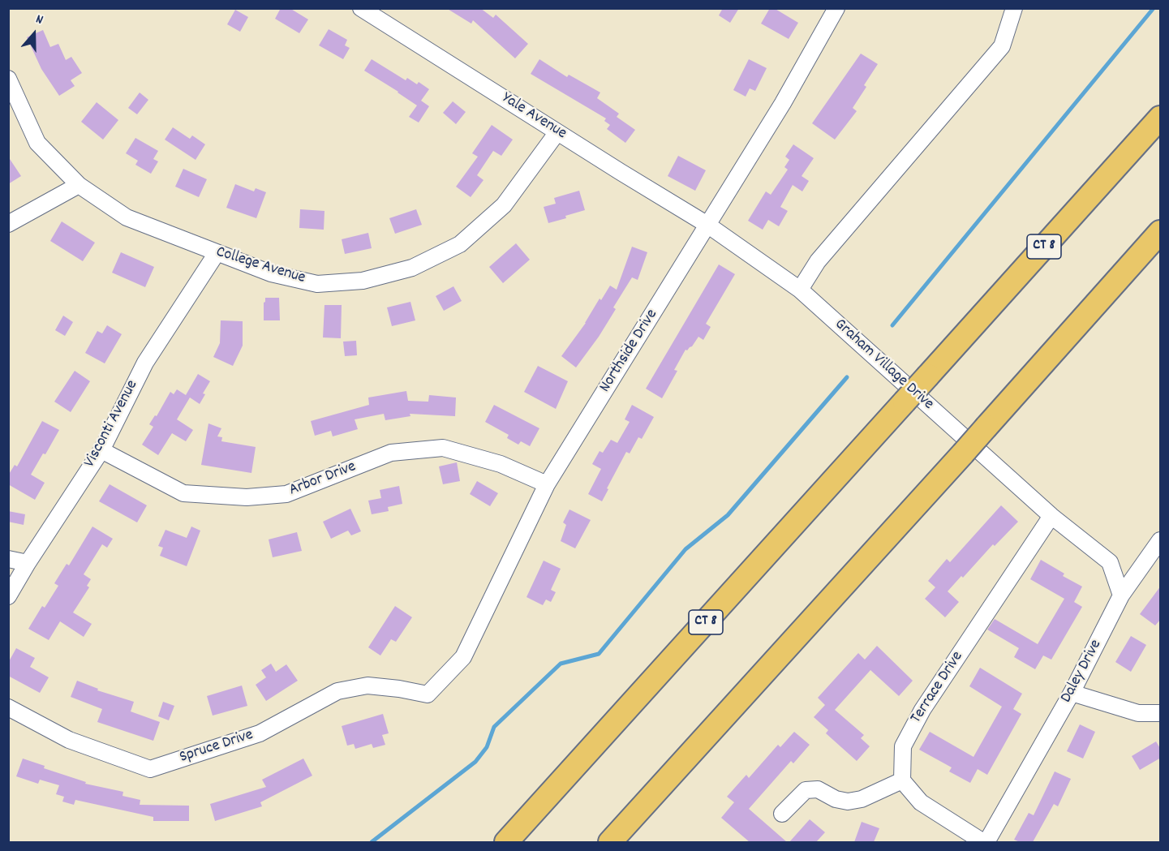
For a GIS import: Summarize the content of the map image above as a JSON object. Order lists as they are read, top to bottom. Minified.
{"streets":{"highway":["CT 8"],"street":["Yale Avenue","College Avenue","Northside Drive","Graham Village Drive","Visconti Avenue","Arbor Drive","Daley Drive","Terrace Drive","Spruce Drive"]},"crossings":[["Yale Avenue","College Avenue"],["Yale Avenue","Northside Drive"],["Yale Avenue","Graham Village Drive"],["College Avenue","Visconti Avenue"],["Northside Drive","Graham Village Drive"],["Northside Drive","Arbor Drive"],["Northside Drive","Spruce Drive"],["Graham Village Drive","Terrace Drive"],["Visconti Avenue","Arbor Drive"]],"north":"top"}
